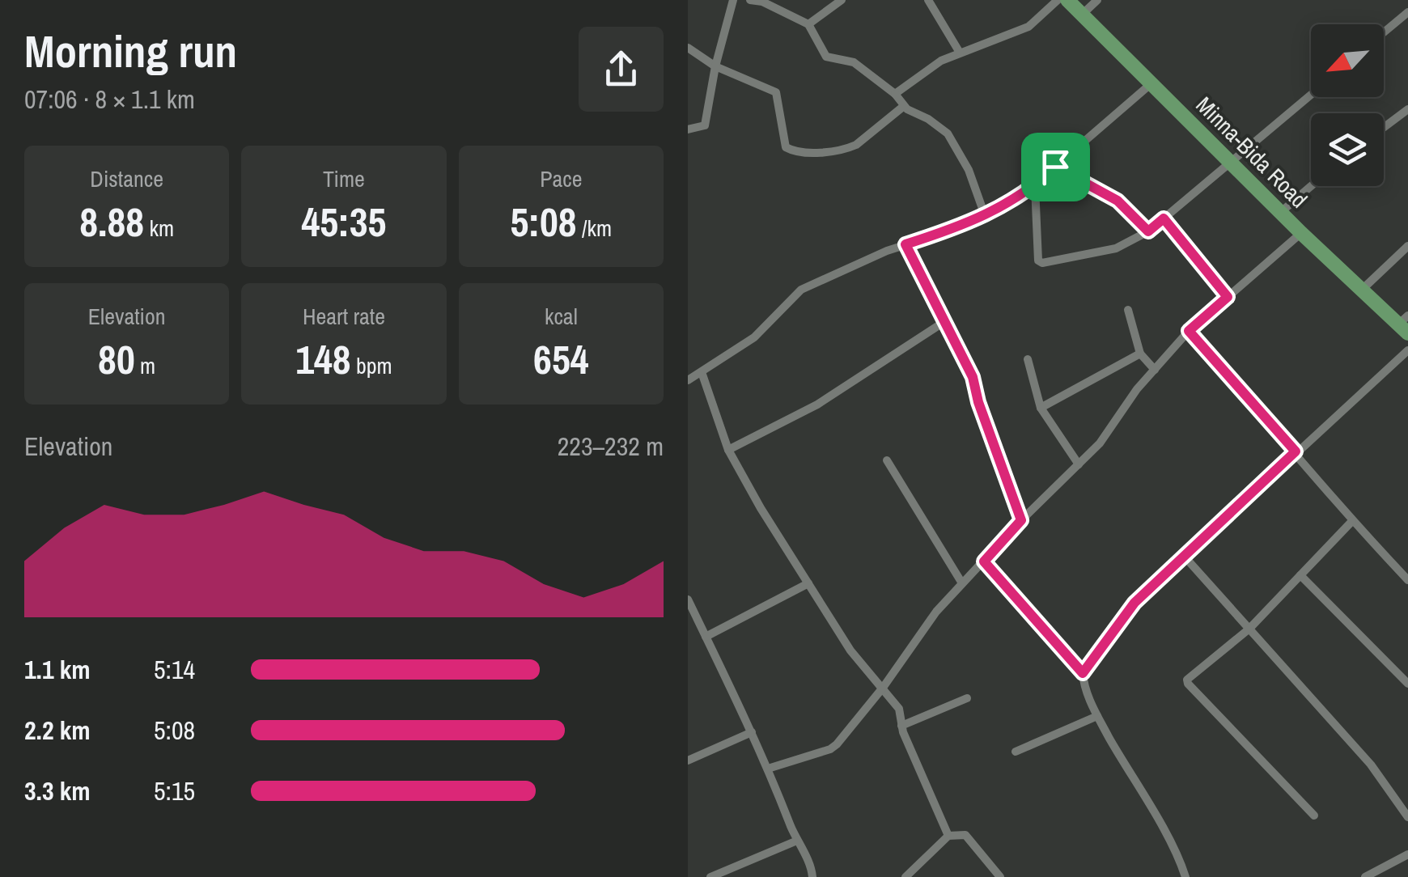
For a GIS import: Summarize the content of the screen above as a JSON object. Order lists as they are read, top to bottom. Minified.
{"streets":{"main road":["Minna-Bida Road"]},"north":"bottom left","page":{"heading":["Morning run","07:06 · 8 × 1.1 km"],"stats":[["Distance","8.88 km"],["Time","45:35"],["Pace","5:08 /km"],["Elevation","80 m"],["Heart rate","148 bpm"],["kcal","654"]],"chart":["Elevation","223–232 m"],"list":[{"name":"1.1 km","note":"5:14"},{"name":"2.2 km","note":"5:08"},{"name":"3.3 km","note":"5:15"}]}}
